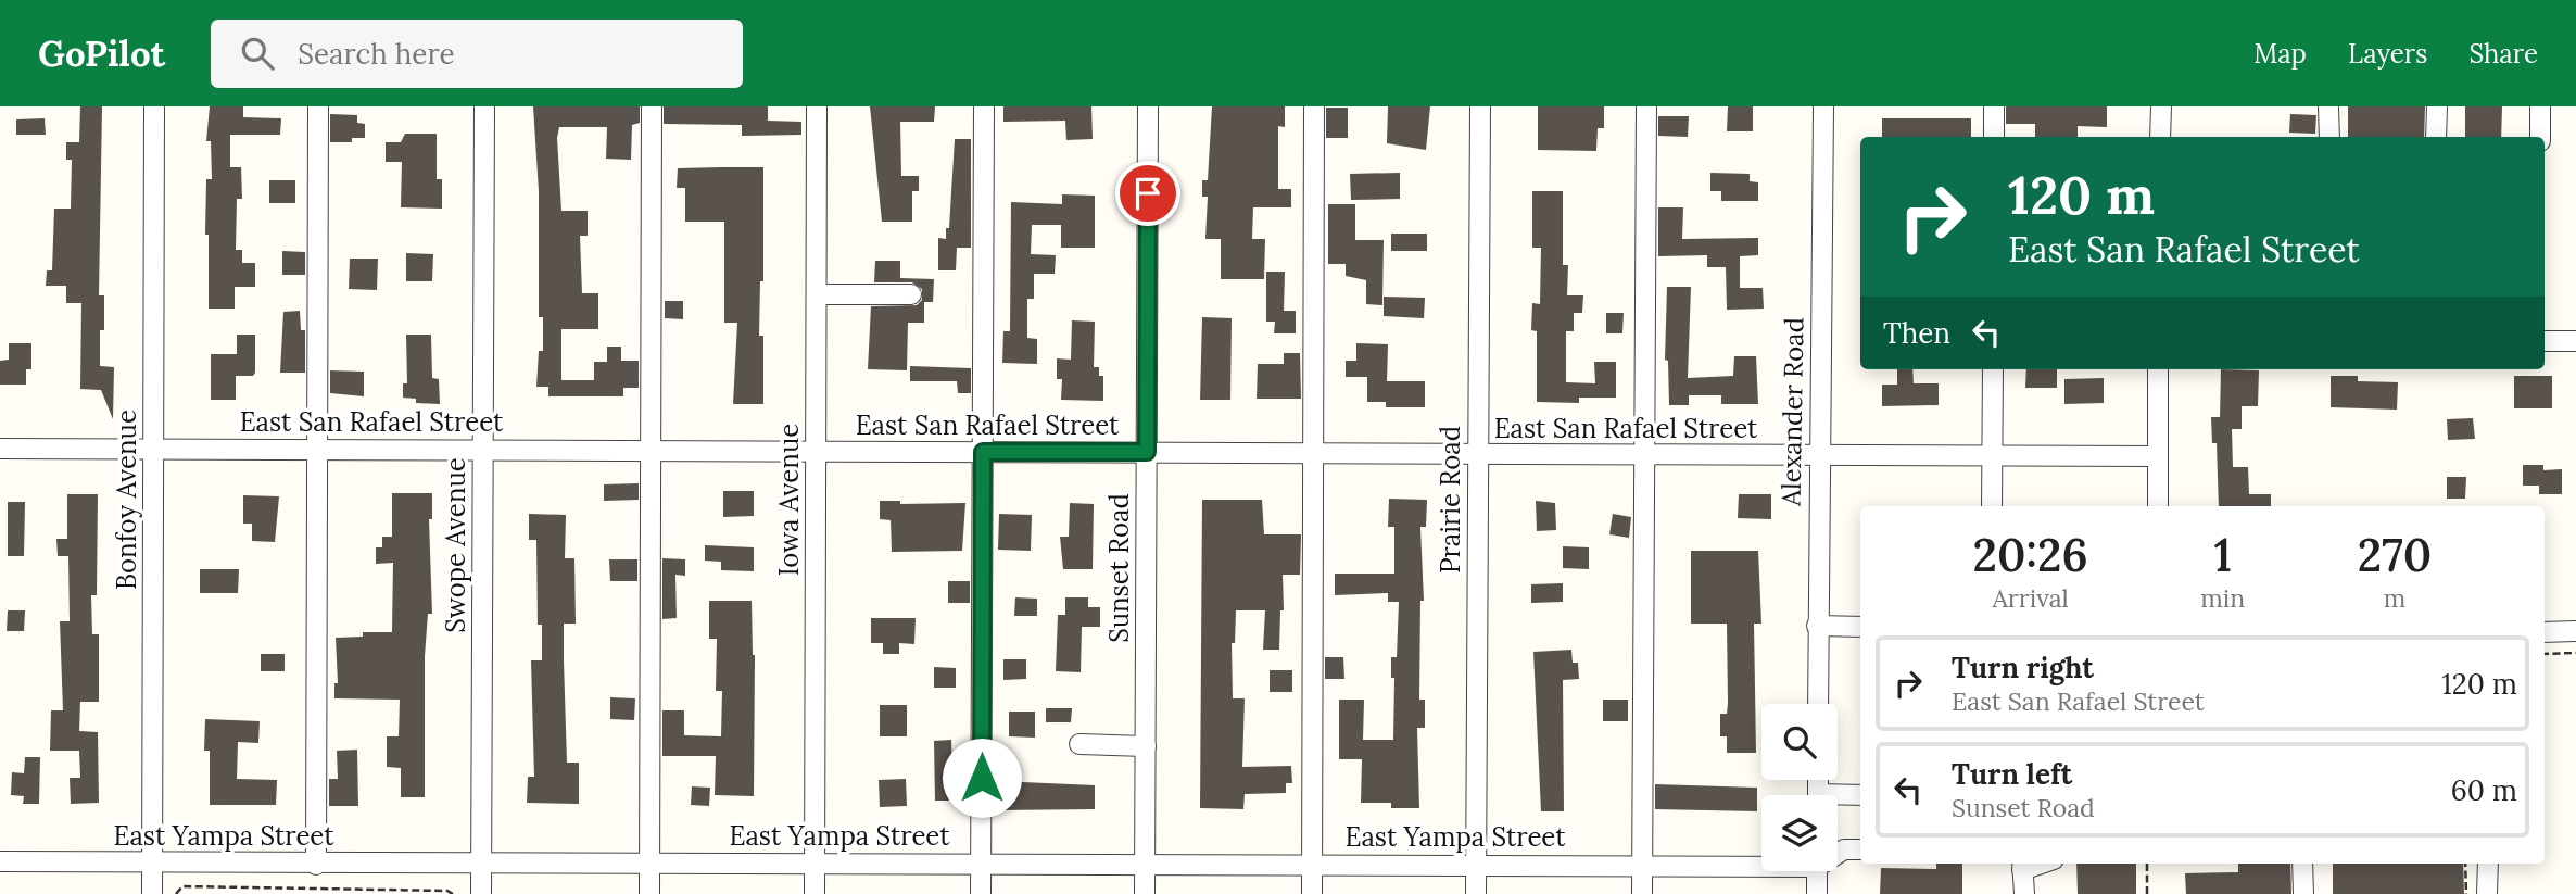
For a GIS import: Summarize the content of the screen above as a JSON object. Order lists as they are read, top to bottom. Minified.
{"streets":{"street":["Alexander Road","East San Rafael Street","Bonfoy Avenue","Iowa Avenue","Prairie Road","Swope Avenue","Sunset Road","East Yampa Street"]},"crossings":[["Alexander Road","East San Rafael Street"],["East San Rafael Street","Bonfoy Avenue"],["East San Rafael Street","Iowa Avenue"],["East San Rafael Street","Prairie Road"],["East San Rafael Street","Swope Avenue"],["East San Rafael Street","Sunset Road"],["Bonfoy Avenue","East Yampa Street"],["Iowa Avenue","East Yampa Street"],["Prairie Road","East Yampa Street"],["Swope Avenue","East Yampa Street"],["Sunset Road","East Yampa Street"]],"page":{"header":"GoPilot","search":"Search here","nav":["Map","Layers","Share"],"turn":["120 m","East San Rafael Street"],"then":"Then","eta":["20:26","Arrival","1","min","270","m"],"list":[{"name":"Turn right","note":"East San Rafael Street","value":"120 m"},{"name":"Turn left","note":"Sunset Road","value":"60 m"}]}}
